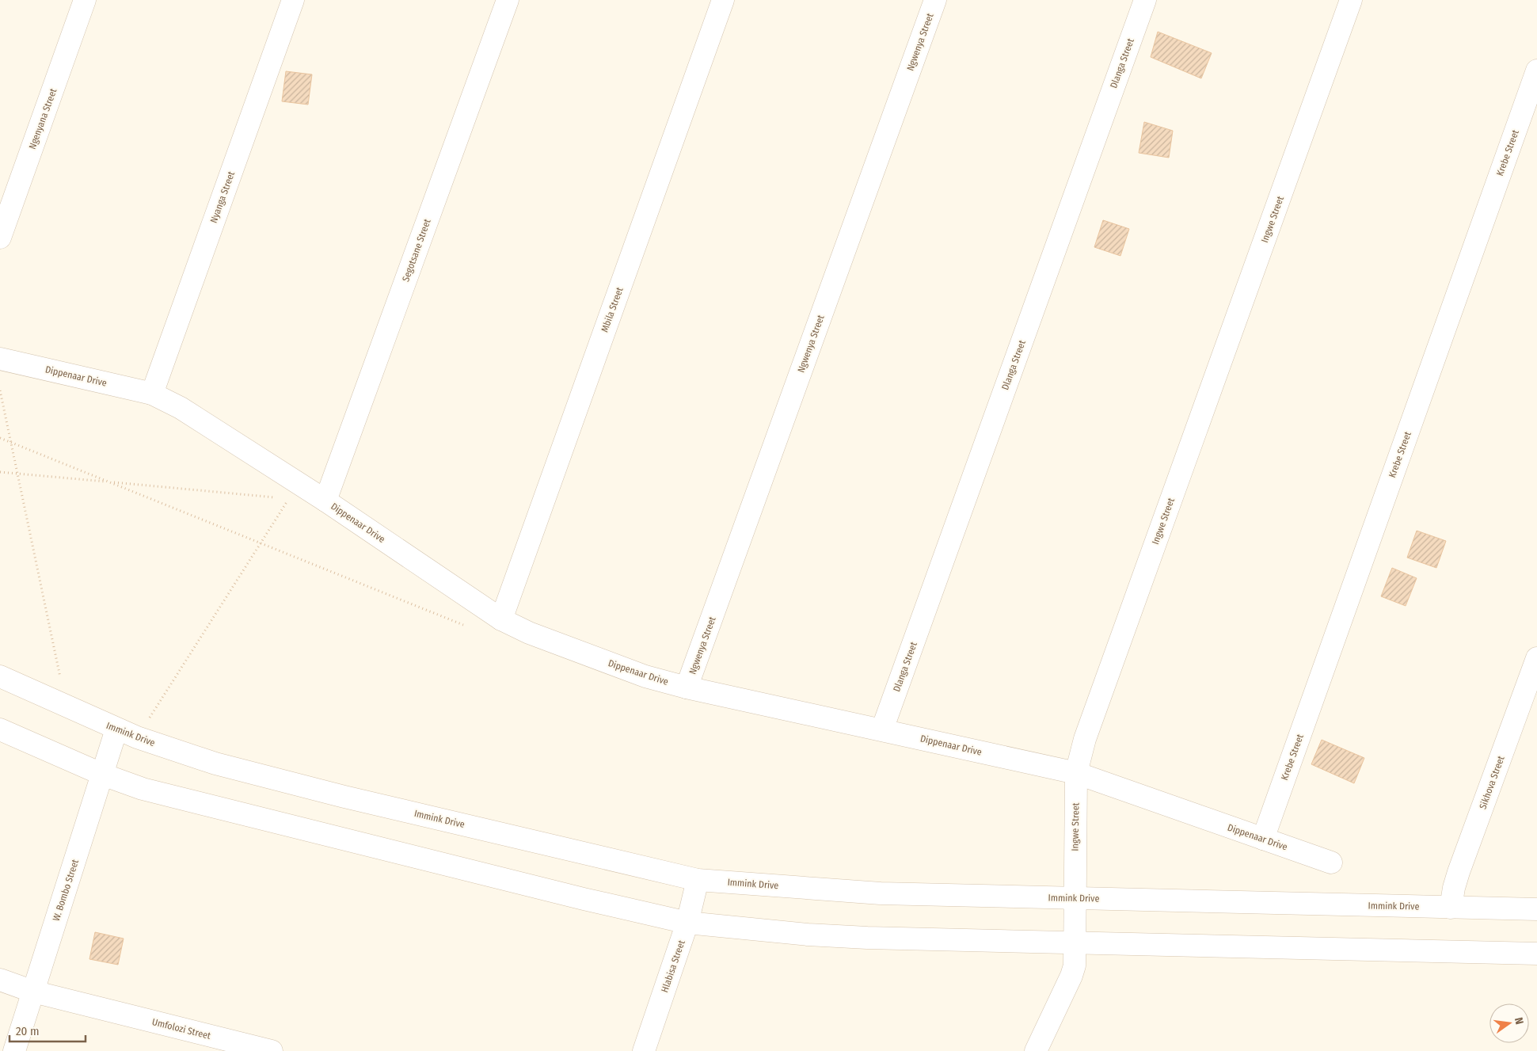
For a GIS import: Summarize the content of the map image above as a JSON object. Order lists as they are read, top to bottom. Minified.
{"streets":{"street":["Ngwenya Street","Dlanga Street","Ngenyana Street","Krebe Street","Nyanga Street","Ingwe Street","Segotsane Street","Mbila Street","Dippenaar Drive","Immink Drive","Sikhova Street","W. Bombo Street","Hlabisa Street","Umfolozi Street"]},"crossings":[["Ngwenya Street","Dippenaar Drive"],["Dlanga Street","Dippenaar Drive"],["Krebe Street","Dippenaar Drive"],["Nyanga Street","Dippenaar Drive"],["Ingwe Street","Dippenaar Drive"],["Ingwe Street","Immink Drive"],["Segotsane Street","Dippenaar Drive"],["Mbila Street","Dippenaar Drive"],["Immink Drive","Sikhova Street"],["Immink Drive","W. Bombo Street"],["Immink Drive","Hlabisa Street"],["W. Bombo Street","Umfolozi Street"]],"scale_bar":"20 m","north":"right"}
